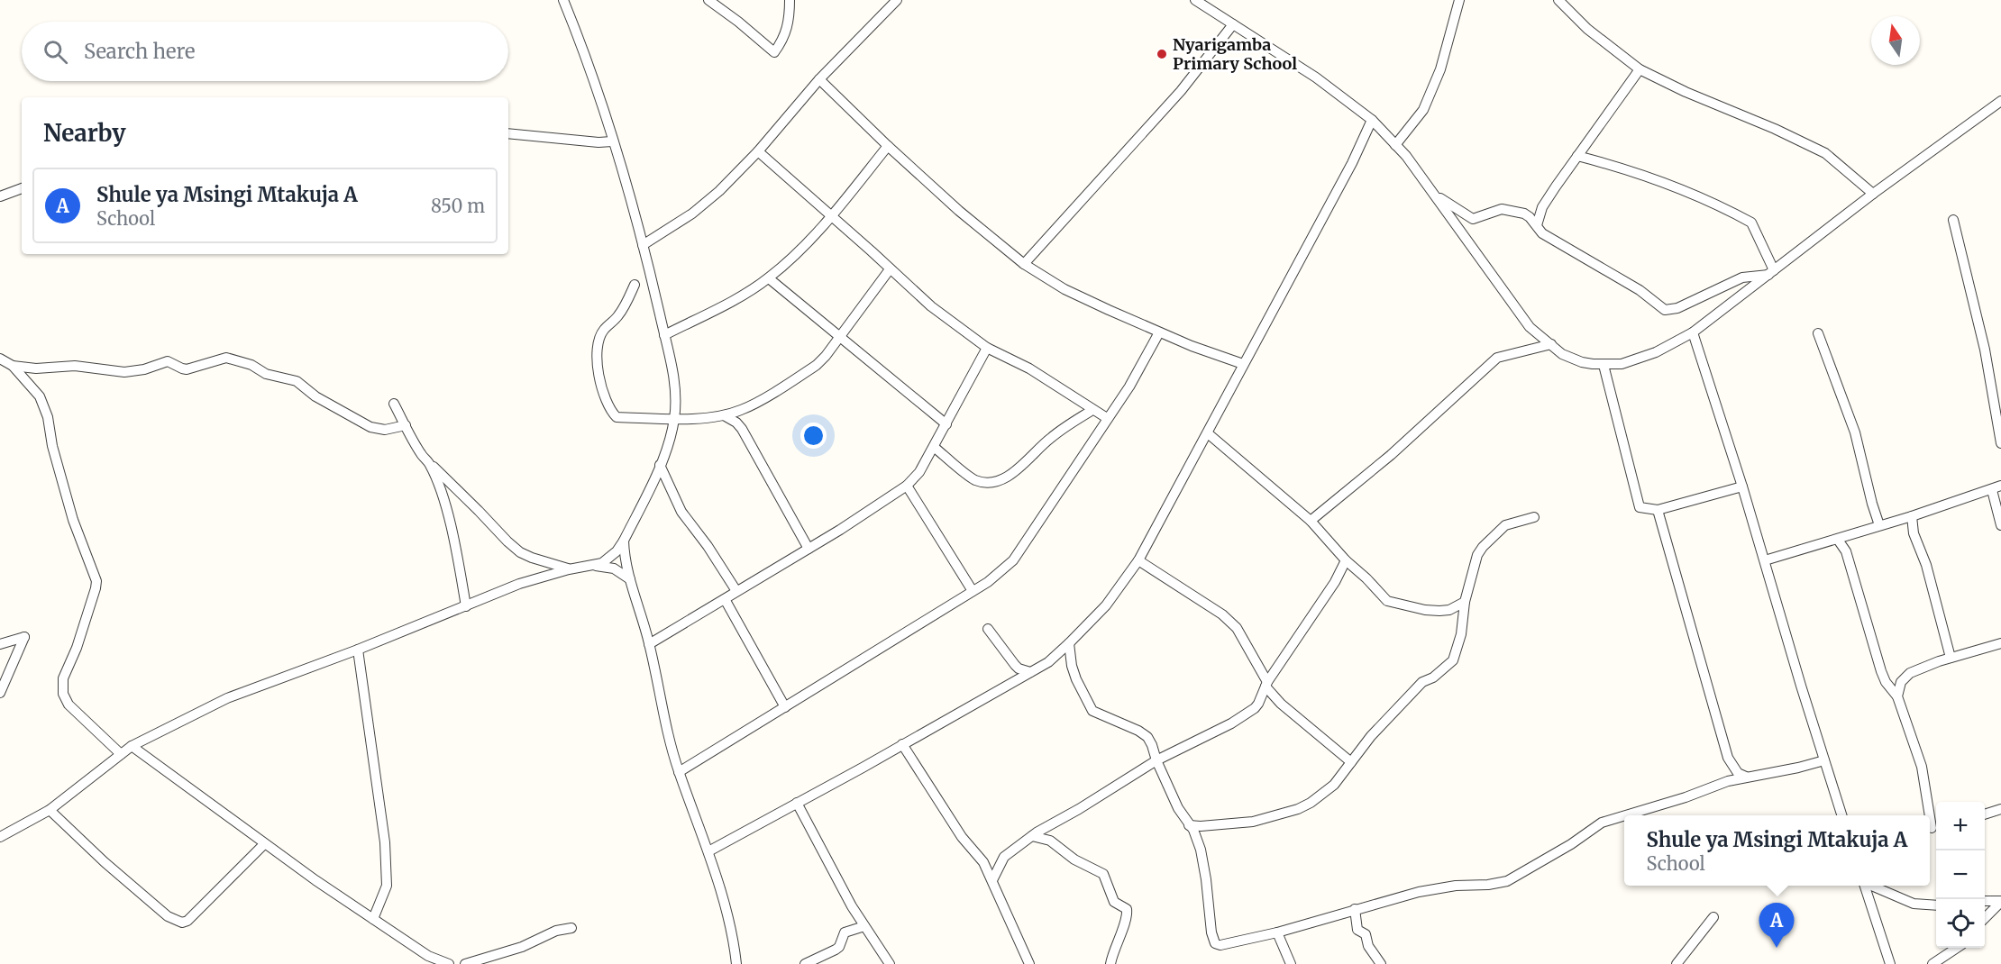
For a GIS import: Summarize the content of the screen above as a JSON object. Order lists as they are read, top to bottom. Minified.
{"places":["Nyarigamba Primary School"],"north":"top","page":{"search":"Search here","heading":"Nearby","list":[{"mark":"A","name":"Shule ya Msingi Mtakuja A","note":"School","value":"850 m"}],"map_buttons":["+","−"],"popup":["Shule ya Msingi Mtakuja A","School"],"pins":"A"}}
